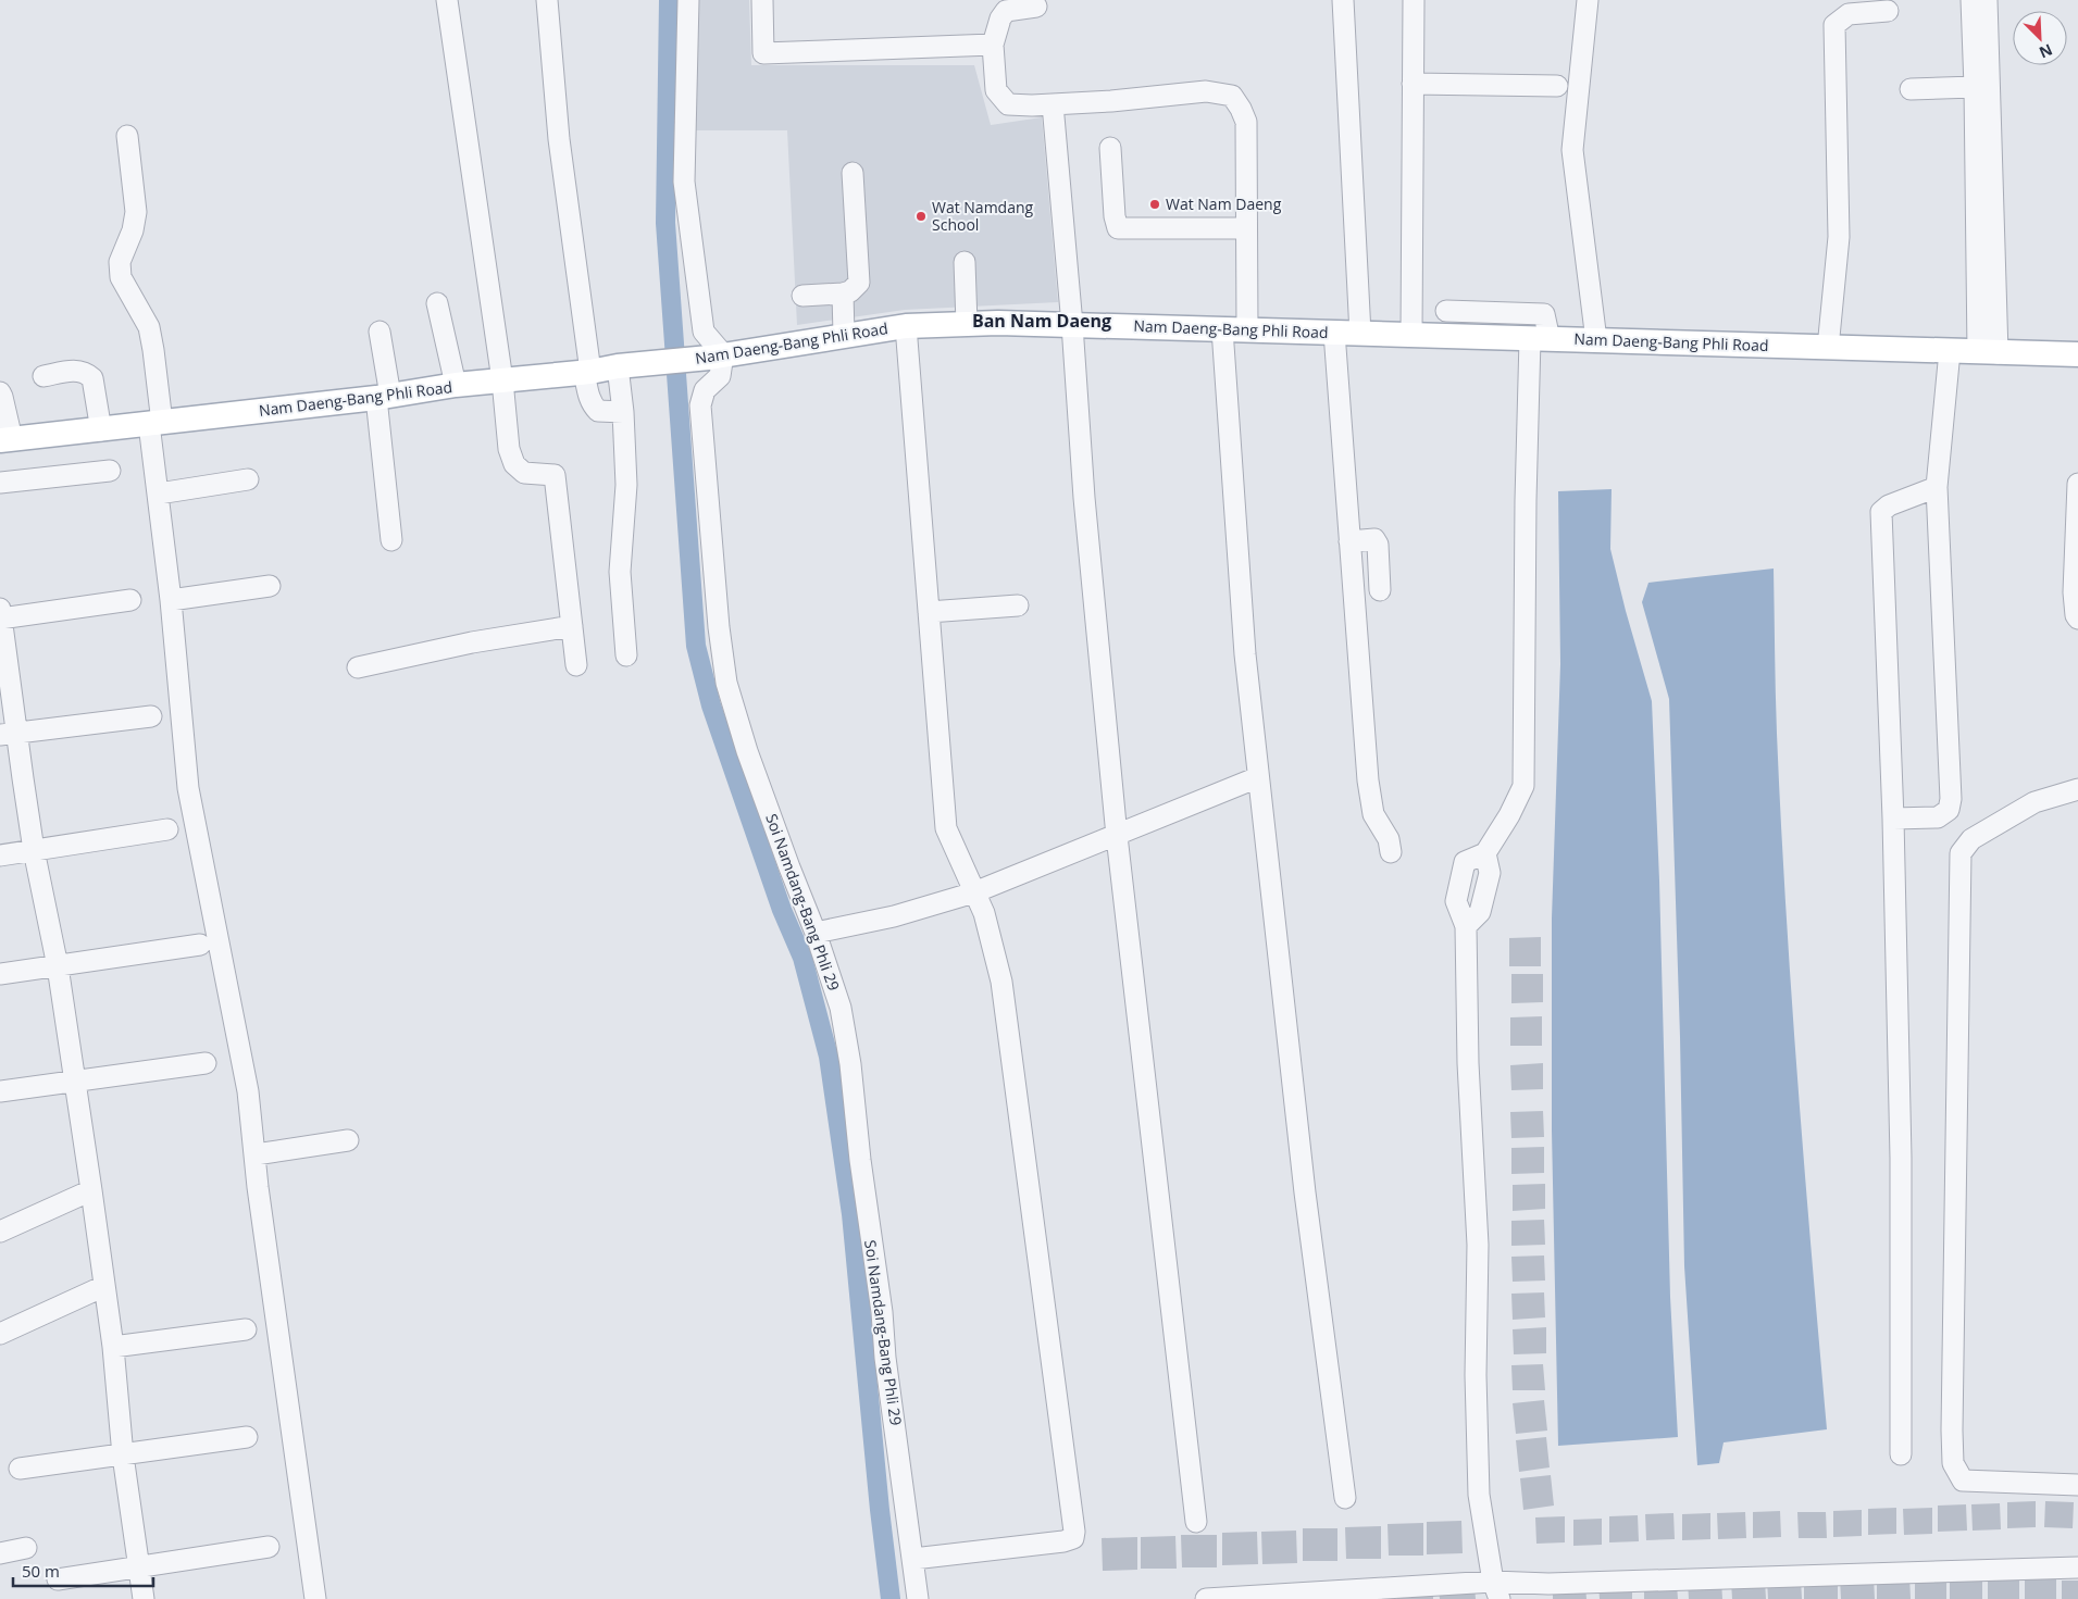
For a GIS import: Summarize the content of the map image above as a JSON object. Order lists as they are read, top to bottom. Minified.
{"streets":{"main road":["Nam Daeng-Bang Phli Road"],"street":["Soi Namdang-Bang Phli 29"]},"crossings":[["Nam Daeng-Bang Phli Road","Soi Namdang-Bang Phli 29"]],"districts":["Ban Nam Daeng"],"places":["Wat Nam Daeng","Wat Namdang School"],"scale_bar":"50 m","north":"bottom right"}
